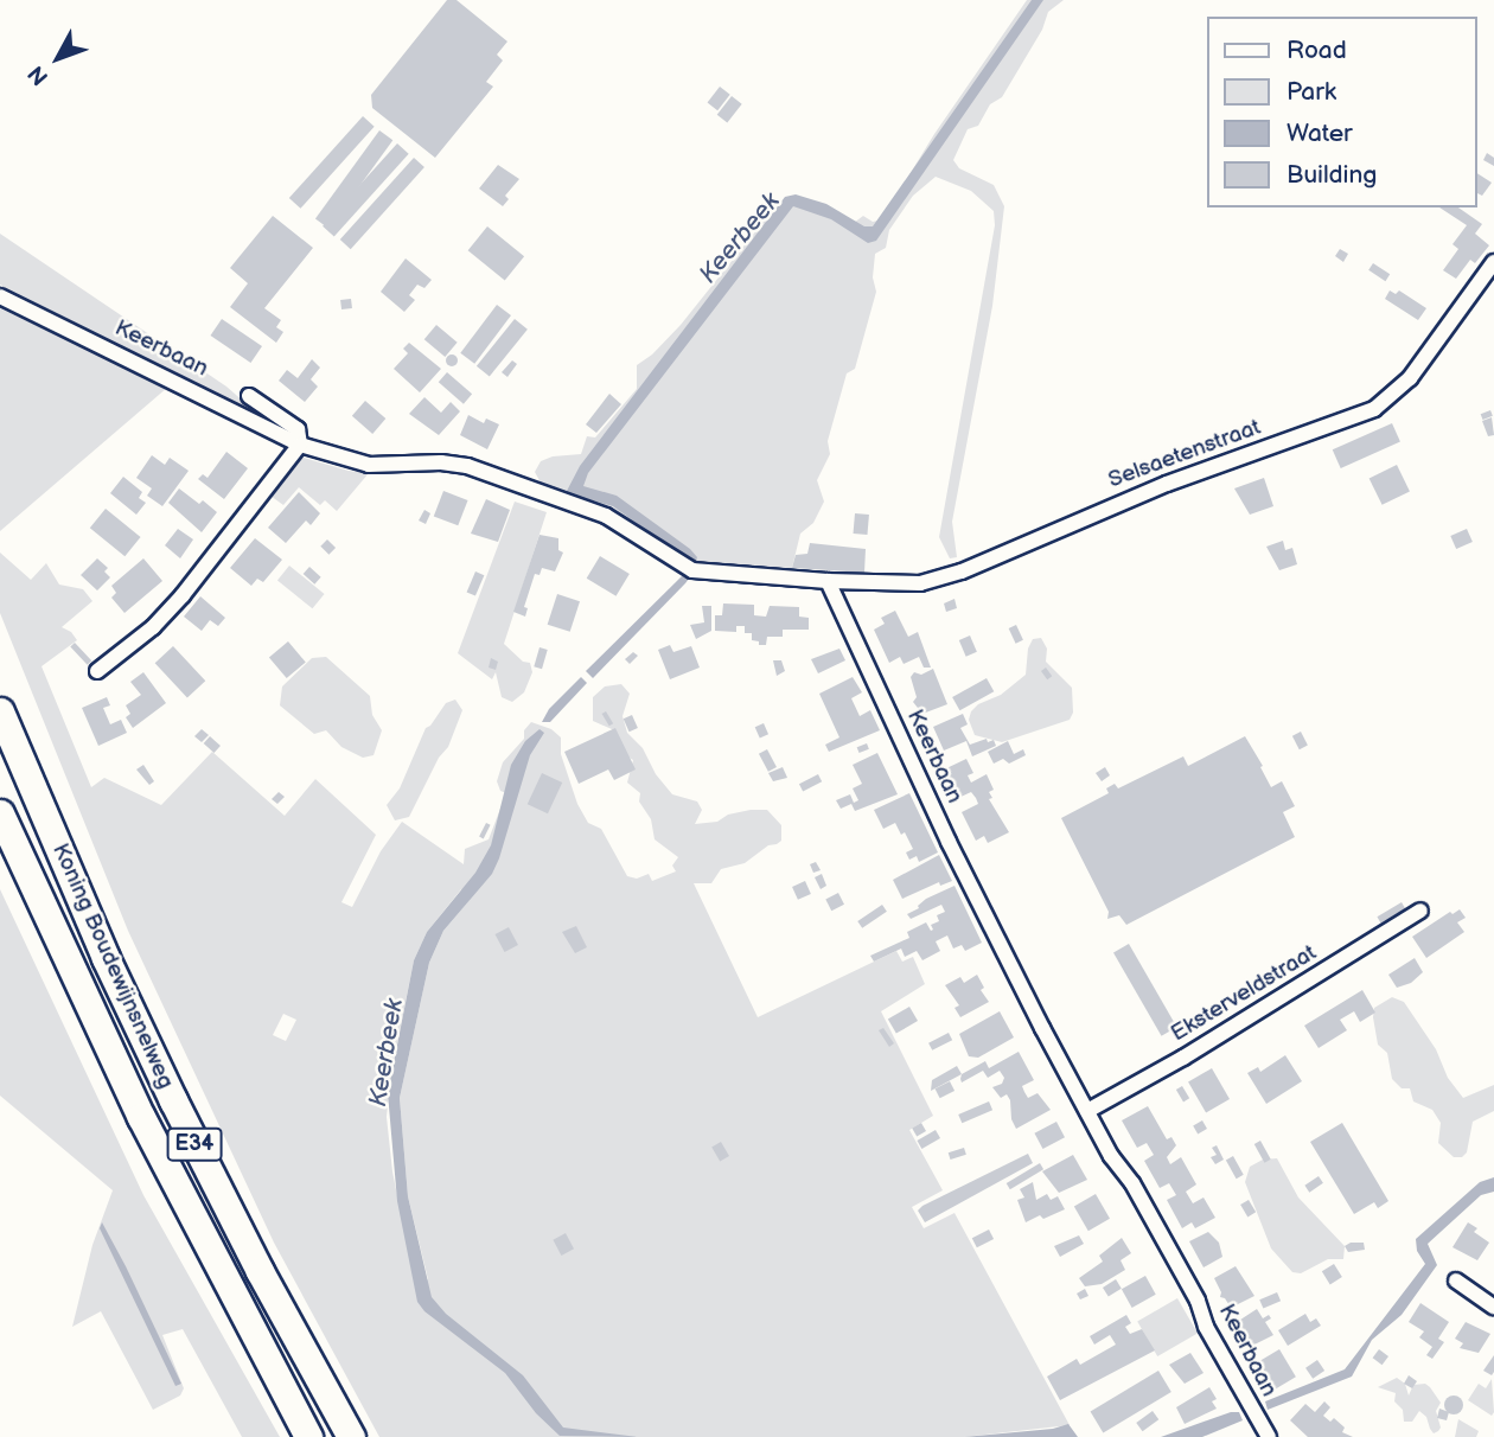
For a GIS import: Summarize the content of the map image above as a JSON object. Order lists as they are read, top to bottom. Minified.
{"streets":{"highway":["Koning Boudewijnsnelweg","E34"],"street":["Keerbaan","Selsaetenstraat","Eksterveldstraat"]},"crossings":[["Keerbaan","Selsaetenstraat"],["Keerbaan","Eksterveldstraat"]],"water":["Keerbeek"],"legend":["Road","Park","Water","Building"],"north":"bottom left"}
